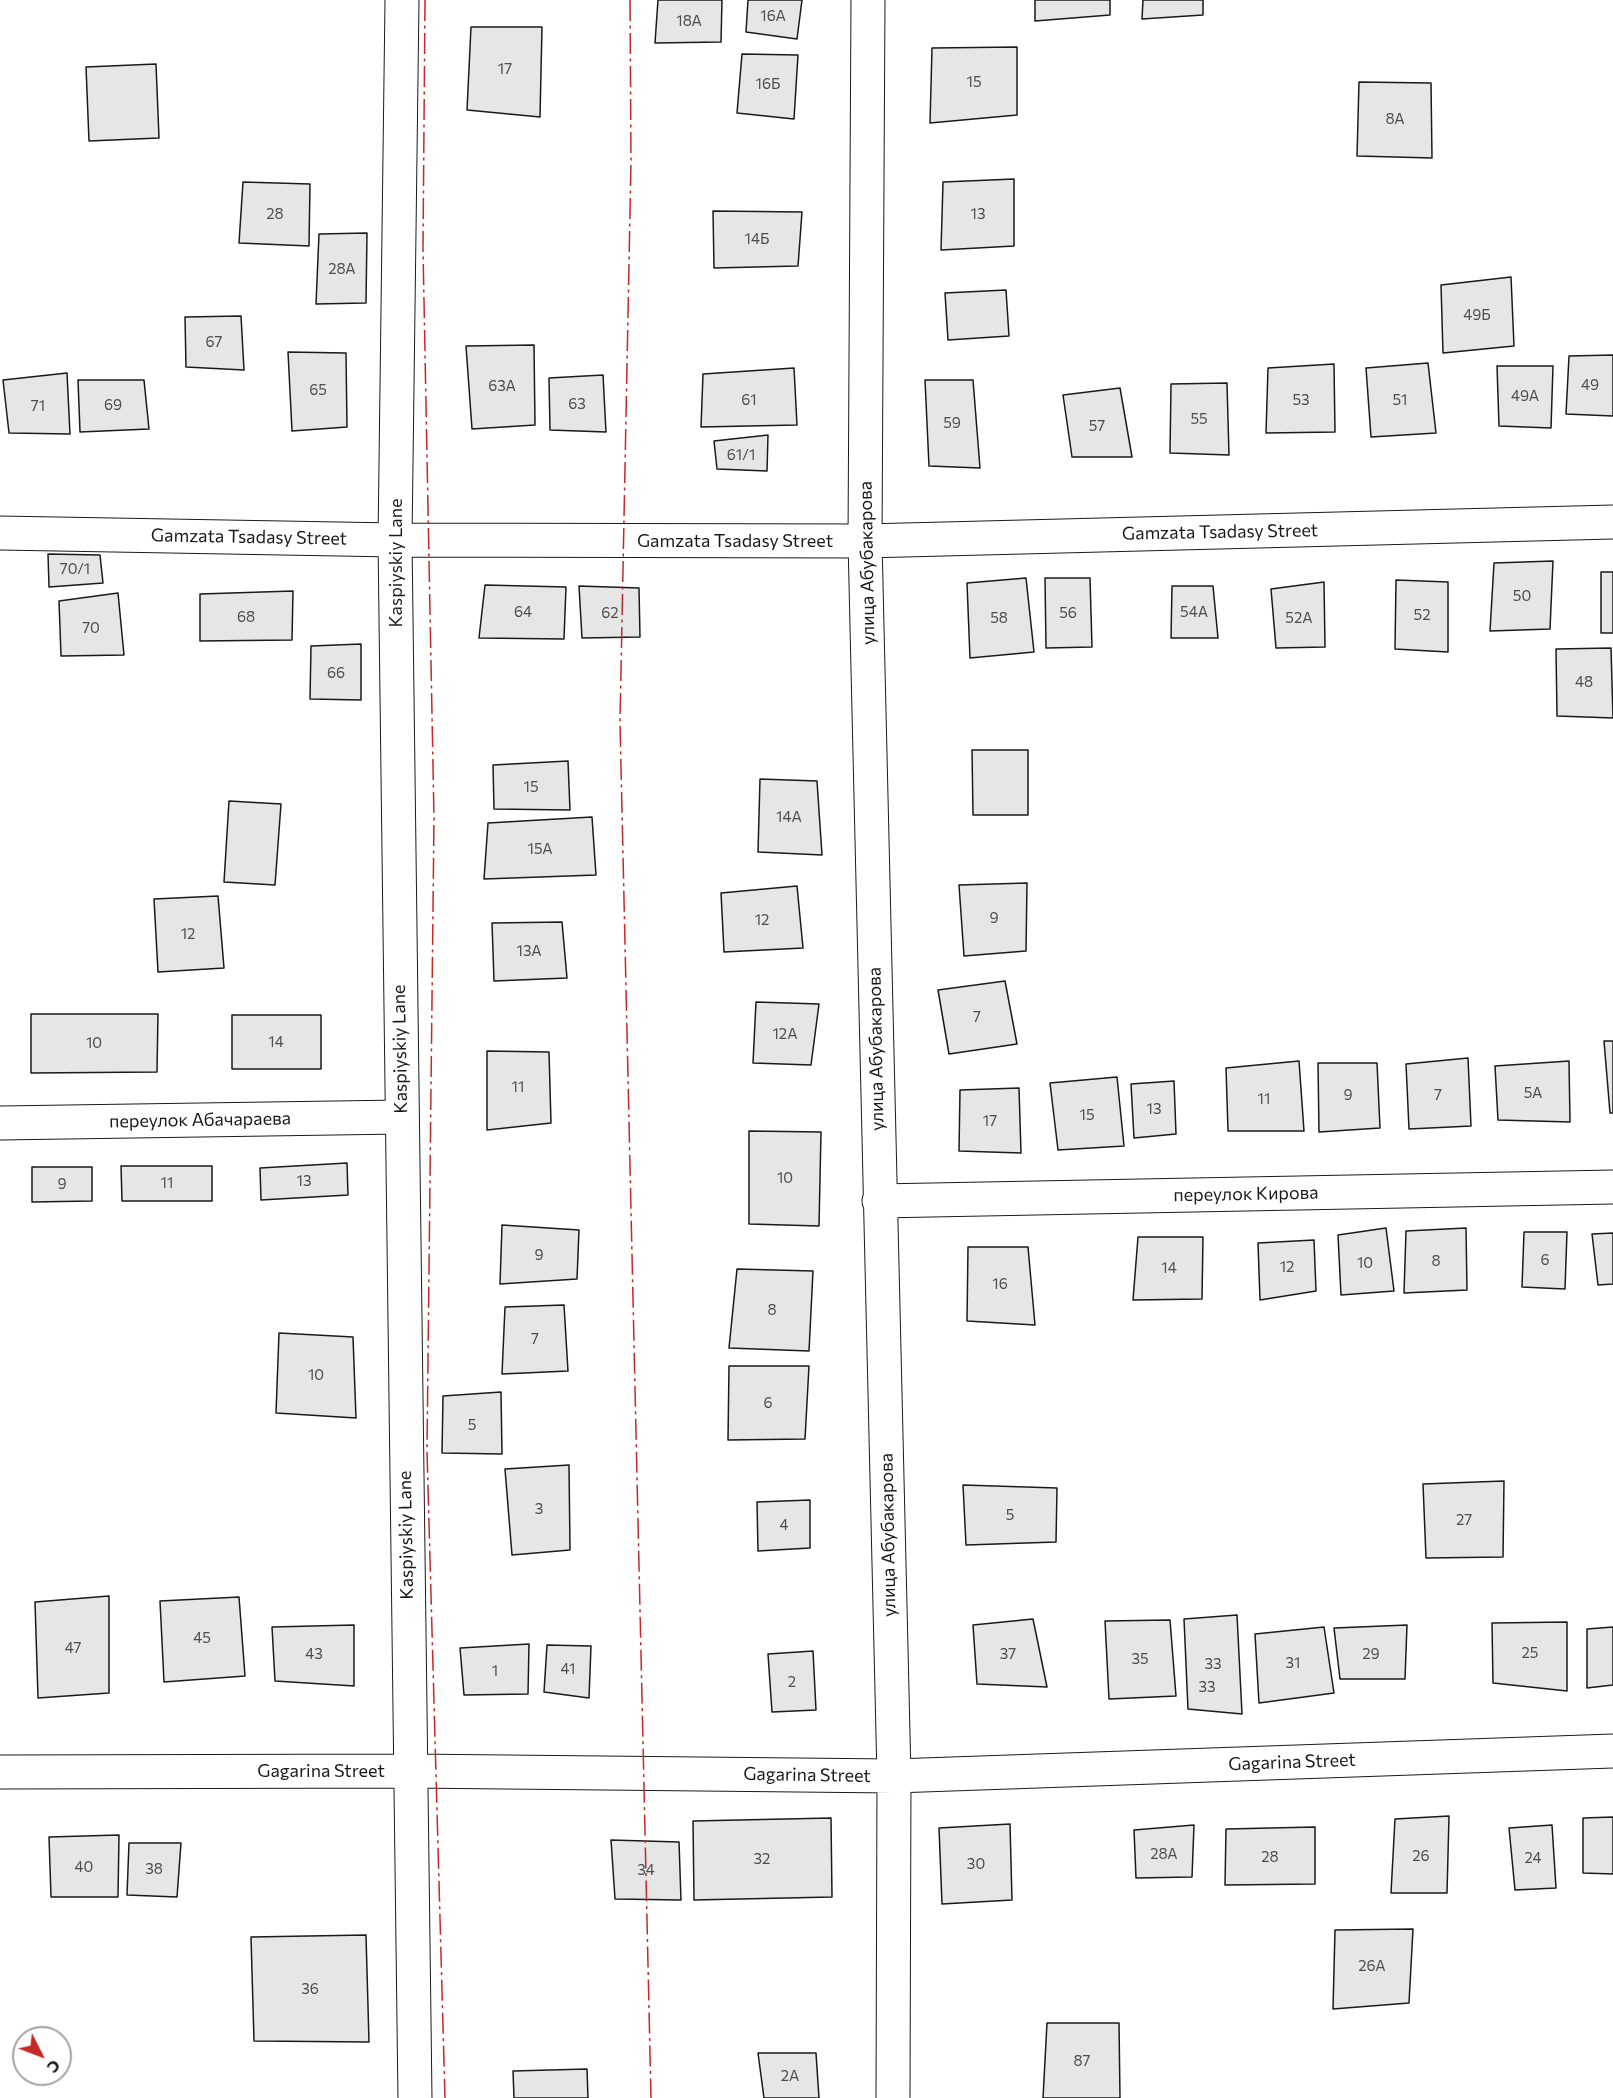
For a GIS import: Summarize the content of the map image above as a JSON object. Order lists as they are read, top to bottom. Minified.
{"streets":{"street":["Gamzata Tsadasy Street","Kaspiyskiy Lane","улица Абубакарова","переулок Абачараева","переулок Кирова","Gagarina Street"]},"crossings":[["Gamzata Tsadasy Street","Kaspiyskiy Lane"],["Gamzata Tsadasy Street","улица Абубакарова"],["Kaspiyskiy Lane","переулок Абачараева"],["Kaspiyskiy Lane","Gagarina Street"],["улица Абубакарова","переулок Кирова"],["улица Абубакарова","Gagarina Street"]],"house_numbers":["16А","18А","17","15","16Б","8А","28","13","14Б","28А","49Б","67","49","63А","65","49А","61","53","51","63","69","71","55","59","57","61/1","70/1","50","64","54А","62","56","52","68","58","52А","70","66","48","15","14А","15А","9","12","12","13А","7","12А","14","10","11","5А","9","7","11","13","15","17","10","13","11","9","9","6","8","10","12","14","16","8","7","10","6","5","3","5","27","4","45","47","25","43","37","29","35","31","33","41","1","2","33","28А","26","28","24","32","30","40","38","34","26А","36","87","2А"],"north":"bottom right"}
